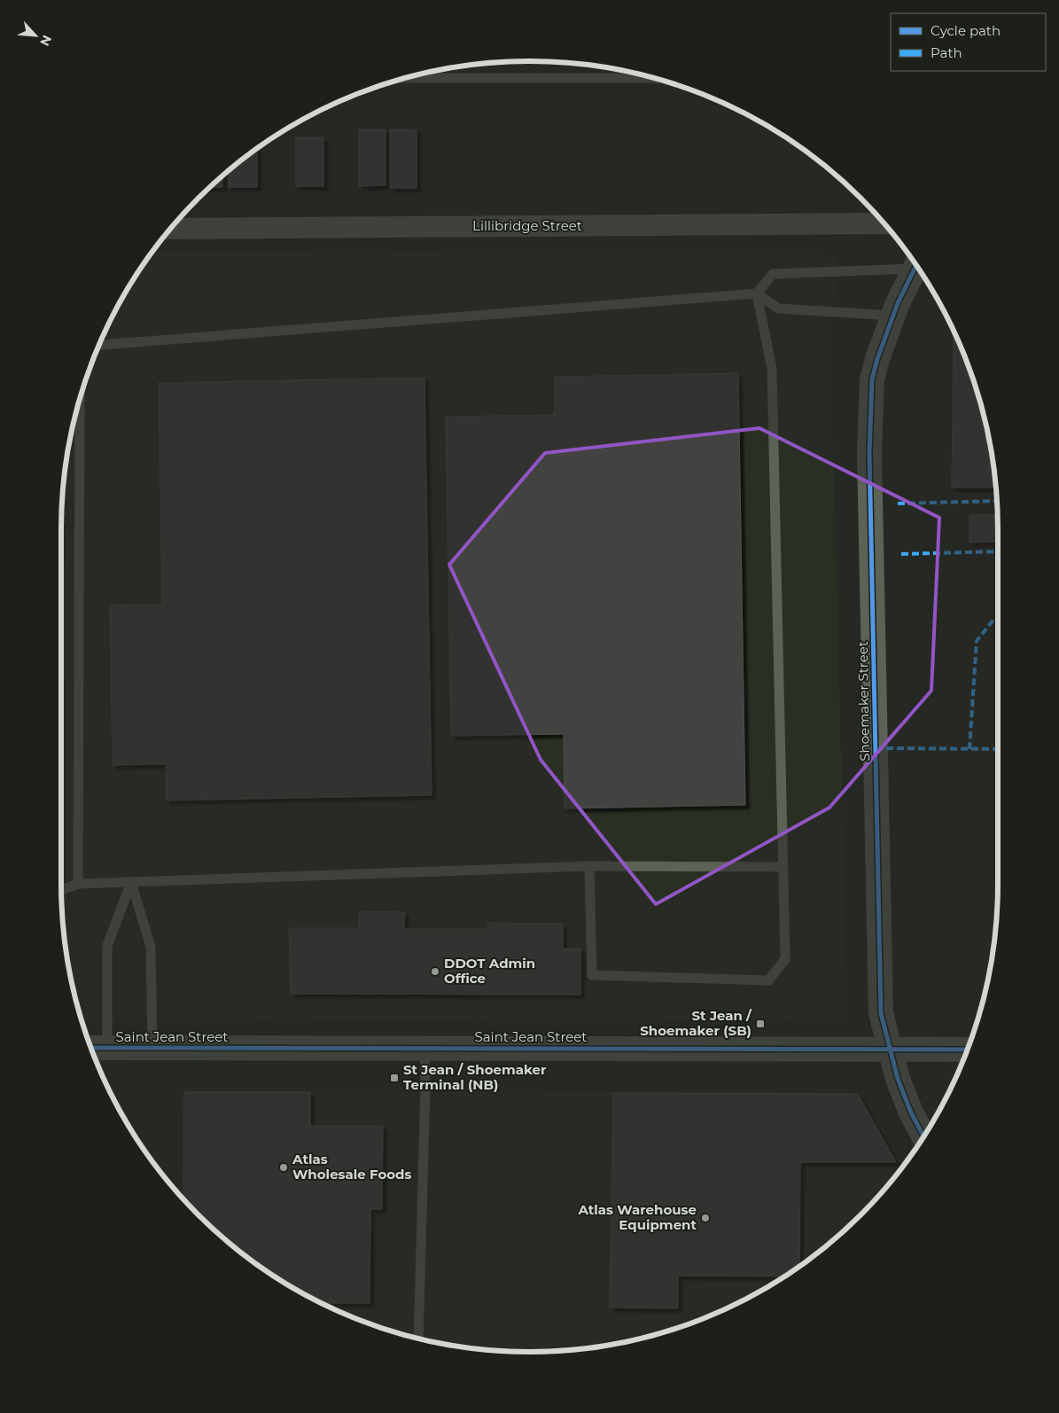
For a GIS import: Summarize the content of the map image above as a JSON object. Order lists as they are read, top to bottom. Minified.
{"streets":{"street":["Lillibridge Street","Shoemaker Street","Saint Jean Street"]},"crossings":[["Shoemaker Street","Saint Jean Street"]],"places":{"other":["DDOT Admin Office","Atlas Wholesale Foods","Atlas Warehouse Equipment"],"transit":["St Jean / Shoemaker (SB)","St Jean / Shoemaker Terminal (NB)"]},"legend":["Cycle path","Path"],"north":"bottom right"}
